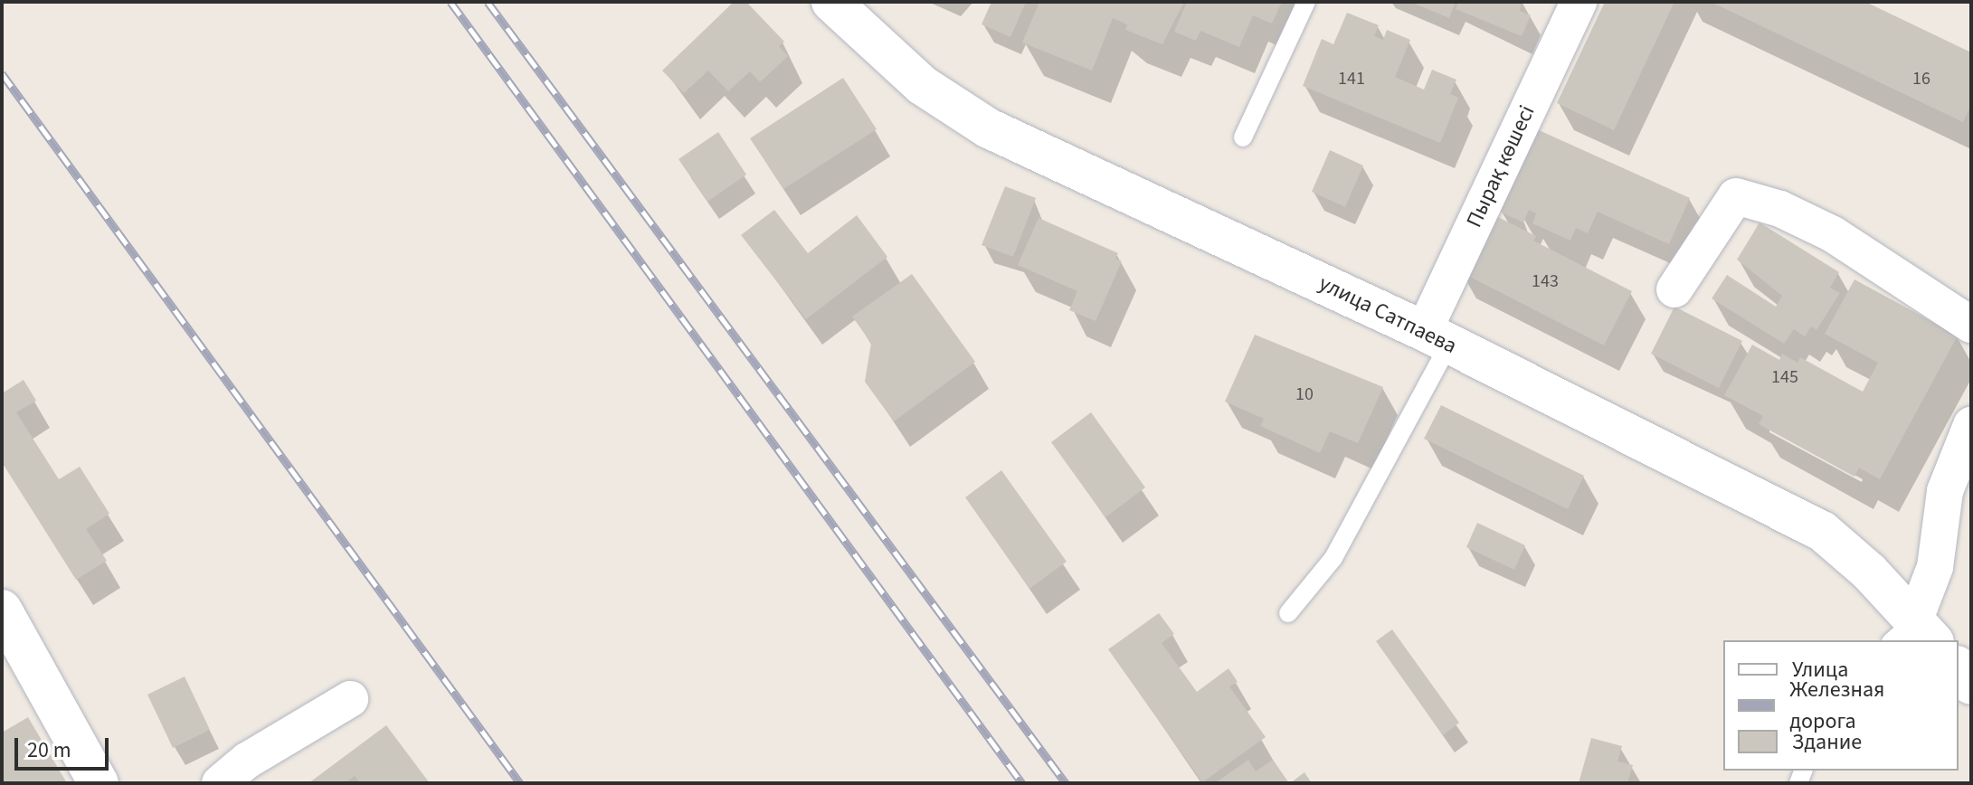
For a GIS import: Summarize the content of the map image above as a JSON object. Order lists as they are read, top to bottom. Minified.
{"streets":{"street":["Пырақ көшесі","улица Сатпаева"]},"crossings":[["Пырақ көшесі","улица Сатпаева"]],"house_numbers":["141","16","143","145","10"],"legend":["Улица","Железная дорога","Здание"],"scale_bar":"20 m"}
